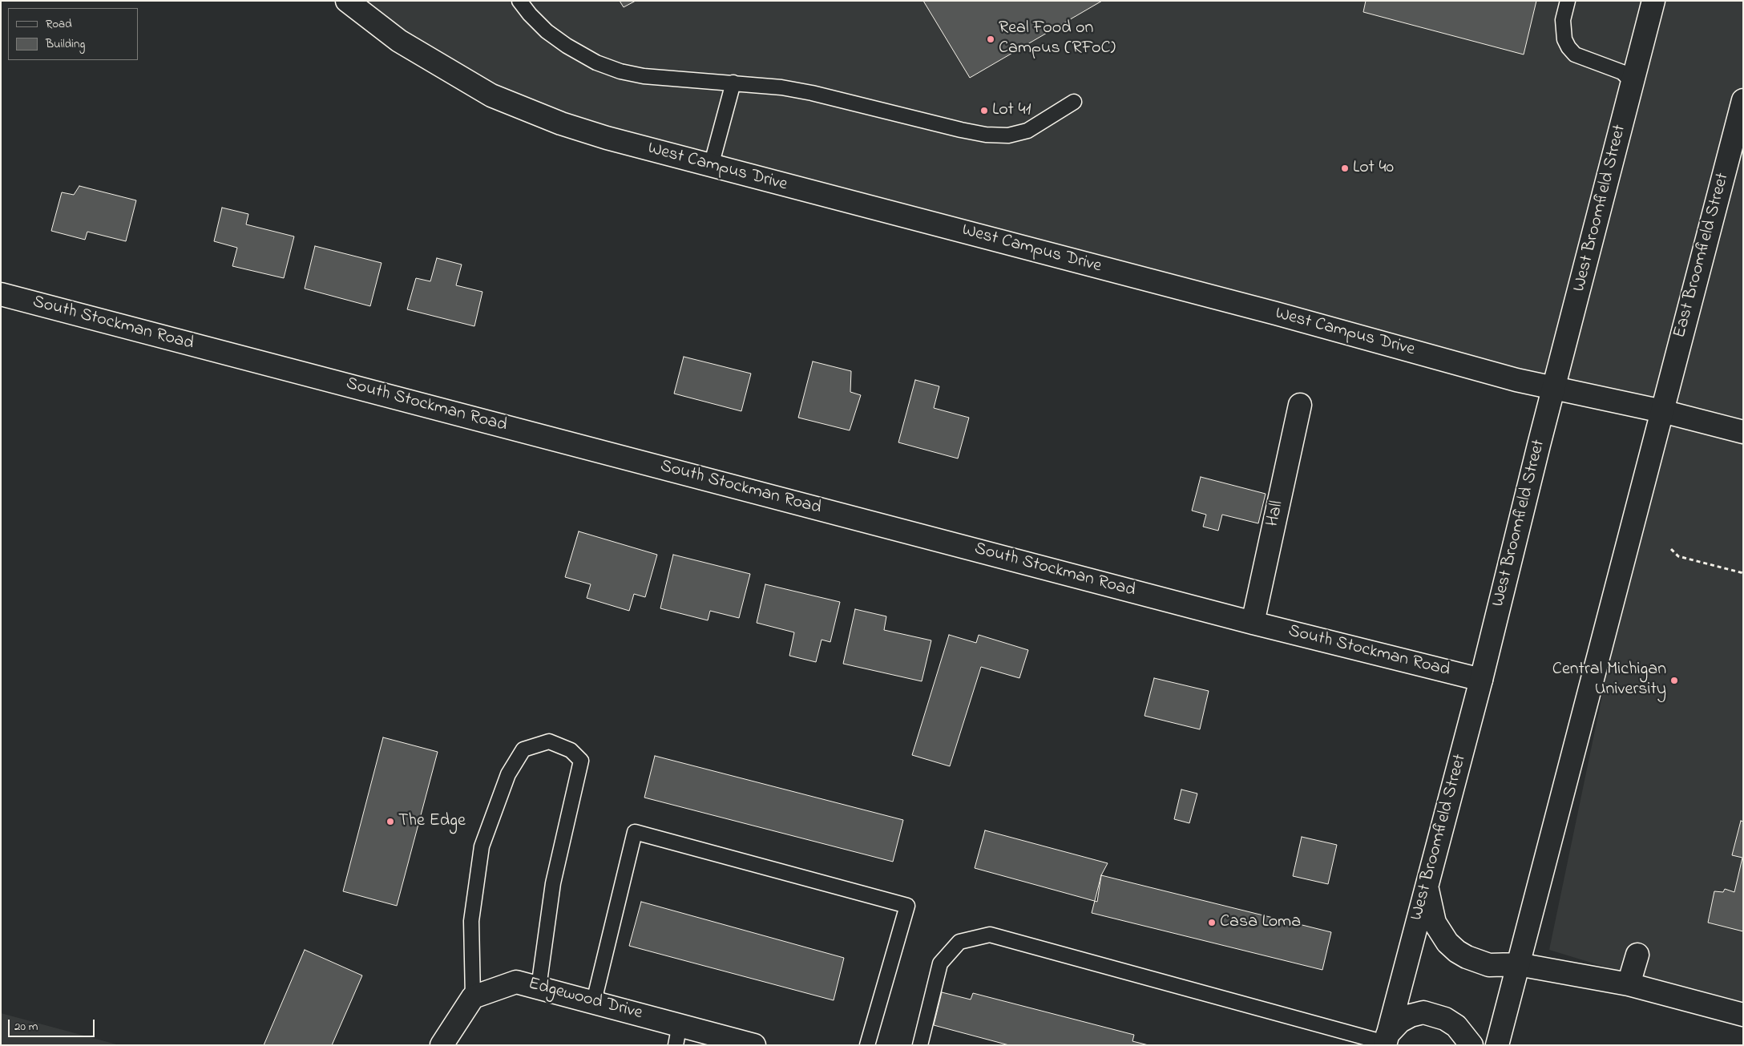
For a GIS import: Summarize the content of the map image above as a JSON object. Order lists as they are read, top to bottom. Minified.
{"streets":{"street":["West Campus Drive","West Broomfield Street","East Broomfield Street","South Stockman Road","Hall","Edgewood Drive"]},"crossings":[["West Campus Drive","West Broomfield Street"],["West Campus Drive","East Broomfield Street"],["West Broomfield Street","South Stockman Road"],["South Stockman Road","Hall"]],"places":["Real Food on Campus (RFoC)","Lot 41","Lot 40","Central Michigan University","The Edge","Casa Loma"],"legend":["Road","Building"],"scale_bar":"20 m"}
